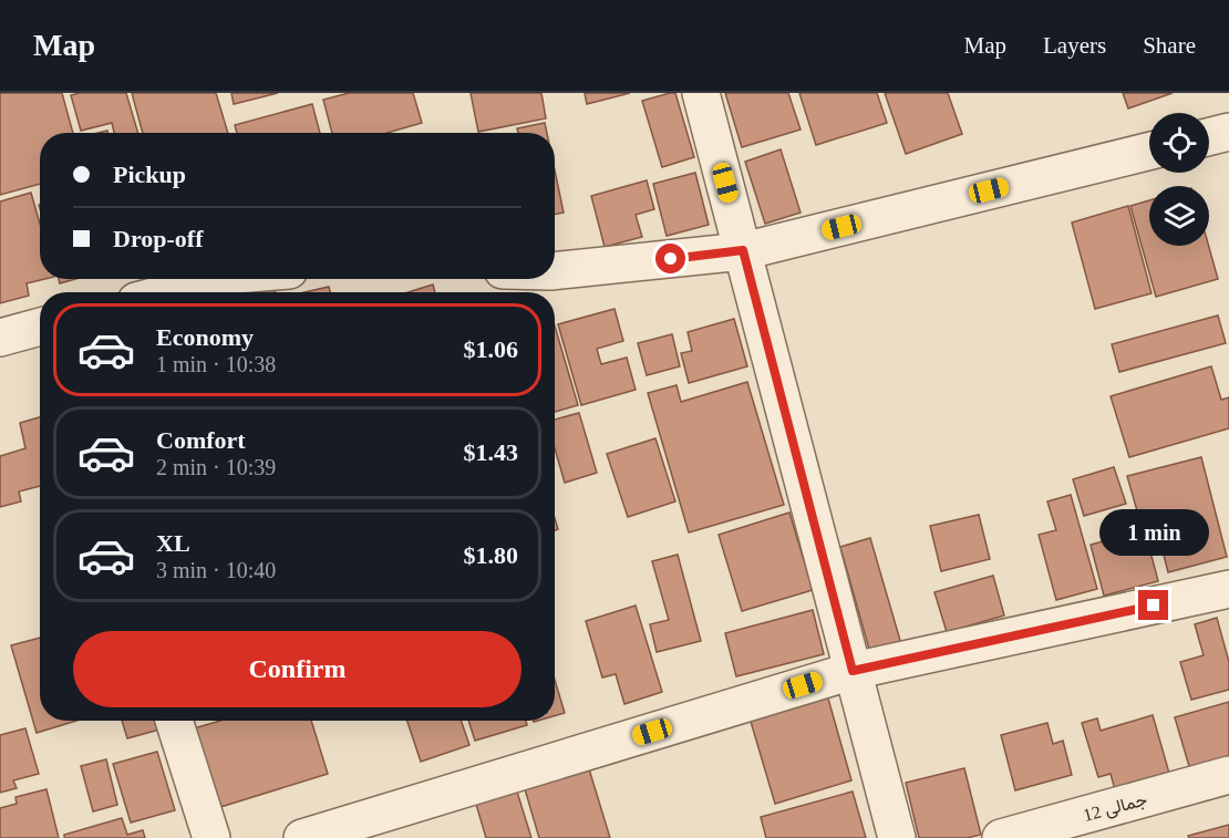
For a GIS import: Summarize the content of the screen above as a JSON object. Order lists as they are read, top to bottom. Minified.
{"streets":{"street":["جمالی 12"]},"page":{"header":"Map","nav":["Map","Layers","Share"],"banner":["Pickup","Drop-off"],"list":[{"name":"Economy","note":"1 min · 10:38","value":"$1.06"},{"name":"Comfort","note":"2 min · 10:39","value":"$1.43"},{"name":"XL","note":"3 min · 10:40","value":"$1.80"}],"bubble":"1 min","buttons":"Confirm"}}
